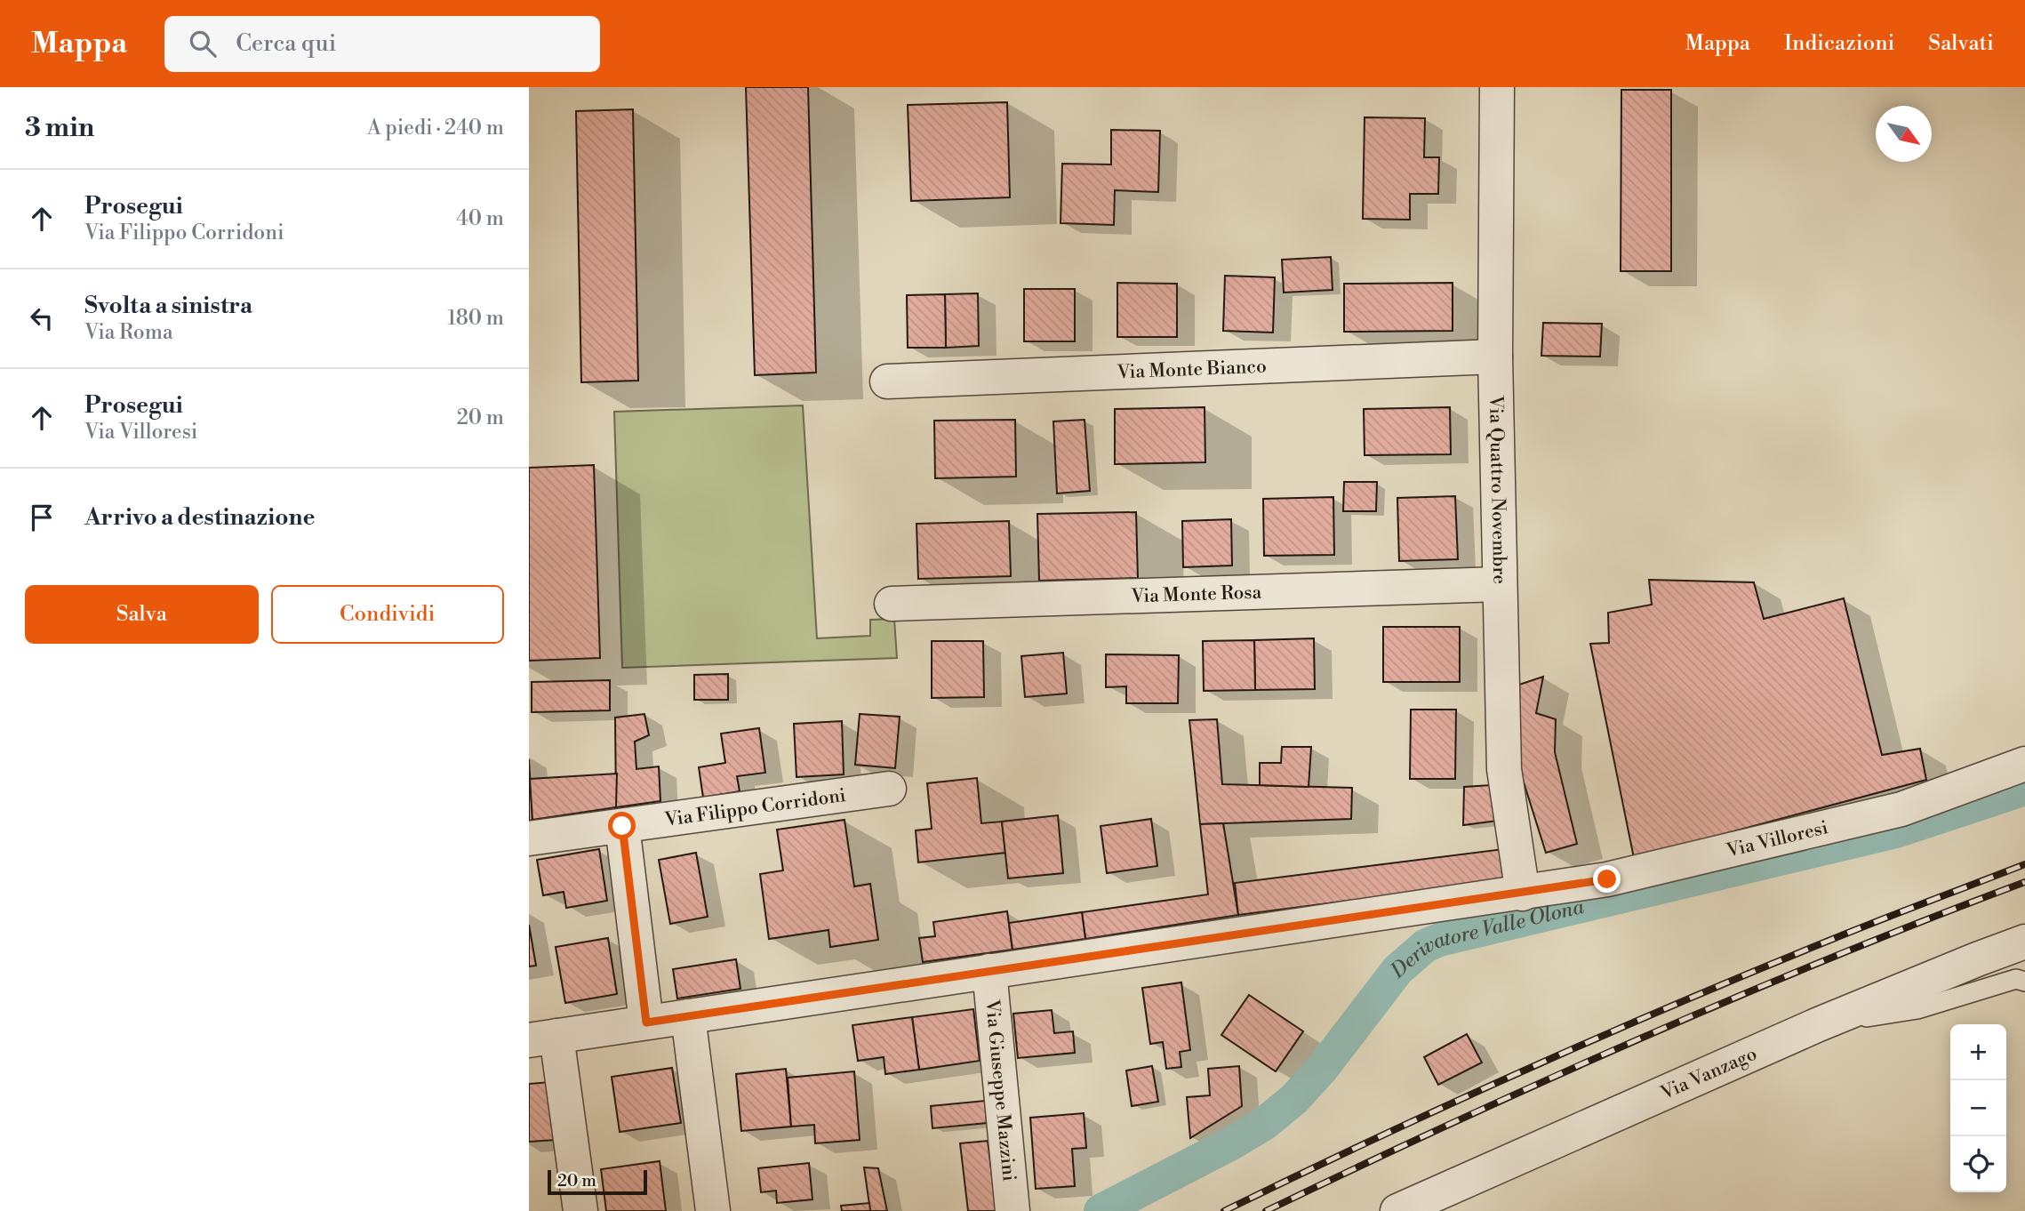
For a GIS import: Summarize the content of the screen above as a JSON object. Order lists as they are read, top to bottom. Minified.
{"streets":{"street":["Via Monte Bianco","Via Quattro Novembre","Via Monte Rosa","Via Filippo Corridoni","Via Villoresi","Via Vanzago","Via Giuseppe Mazzini"]},"crossings":[["Via Monte Bianco","Via Quattro Novembre"],["Via Quattro Novembre","Via Monte Rosa"],["Via Quattro Novembre","Via Villoresi"],["Via Villoresi","Via Giuseppe Mazzini"]],"water":["Derivatore Valle Olona"],"scale_bar":"20 m","north":"bottom right","page":{"header":"Mappa","search":"Cerca qui","nav":["Mappa","Indicazioni","Salvati"],"heading":["3 min","A piedi · 240 m"],"list":[["Prosegui","Via Filippo Corridoni","40 m"],["Svolta a sinistra","Via Roma","180 m"],["Prosegui","Via Villoresi","20 m"],"Arrivo a destinazione"],"buttons":["Salva","Condividi"],"map_buttons":["+","−"],"scale":"20 m"}}
